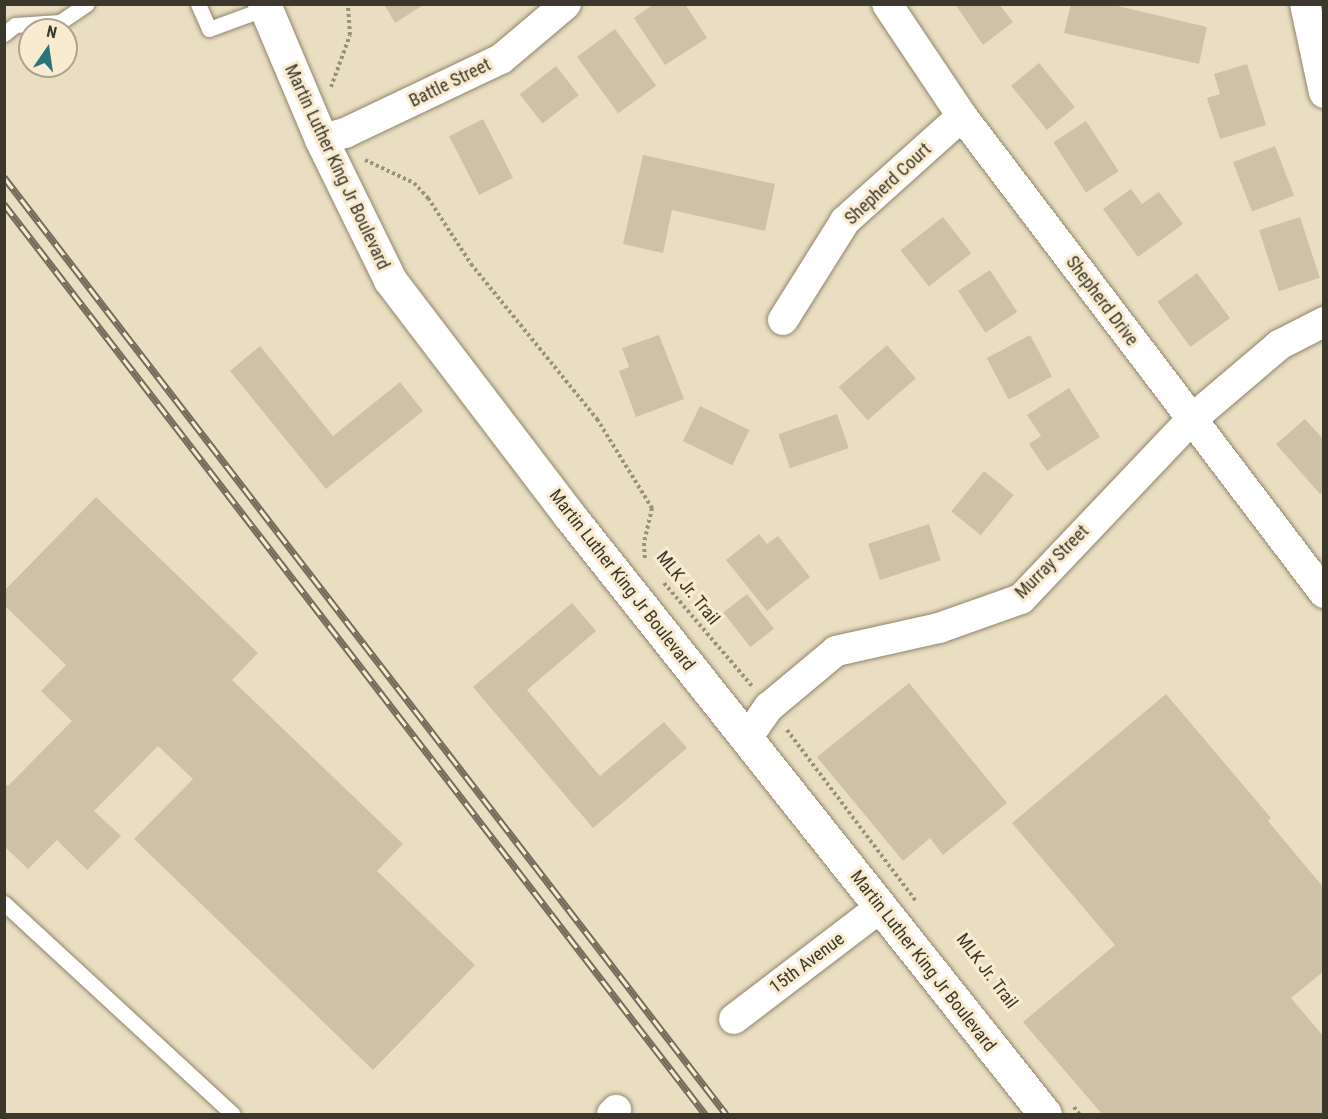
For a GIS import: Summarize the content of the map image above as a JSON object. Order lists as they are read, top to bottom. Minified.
{"streets":{"main road":["Martin Luther King Jr Boulevard"],"street":["Battle Street","Shepherd Court","Shepherd Drive","Murray Street","15th Avenue"],"path":["MLK Jr. Trail"]},"crossings":[["Battle Street","Martin Luther King Jr Boulevard"],["Battle Street","MLK Jr. Trail"],["Martin Luther King Jr Boulevard","Murray Street"],["Martin Luther King Jr Boulevard","MLK Jr. Trail"],["Martin Luther King Jr Boulevard","15th Avenue"],["Shepherd Court","Shepherd Drive"],["Shepherd Drive","Murray Street"],["Murray Street","MLK Jr. Trail"]],"north":"top"}
